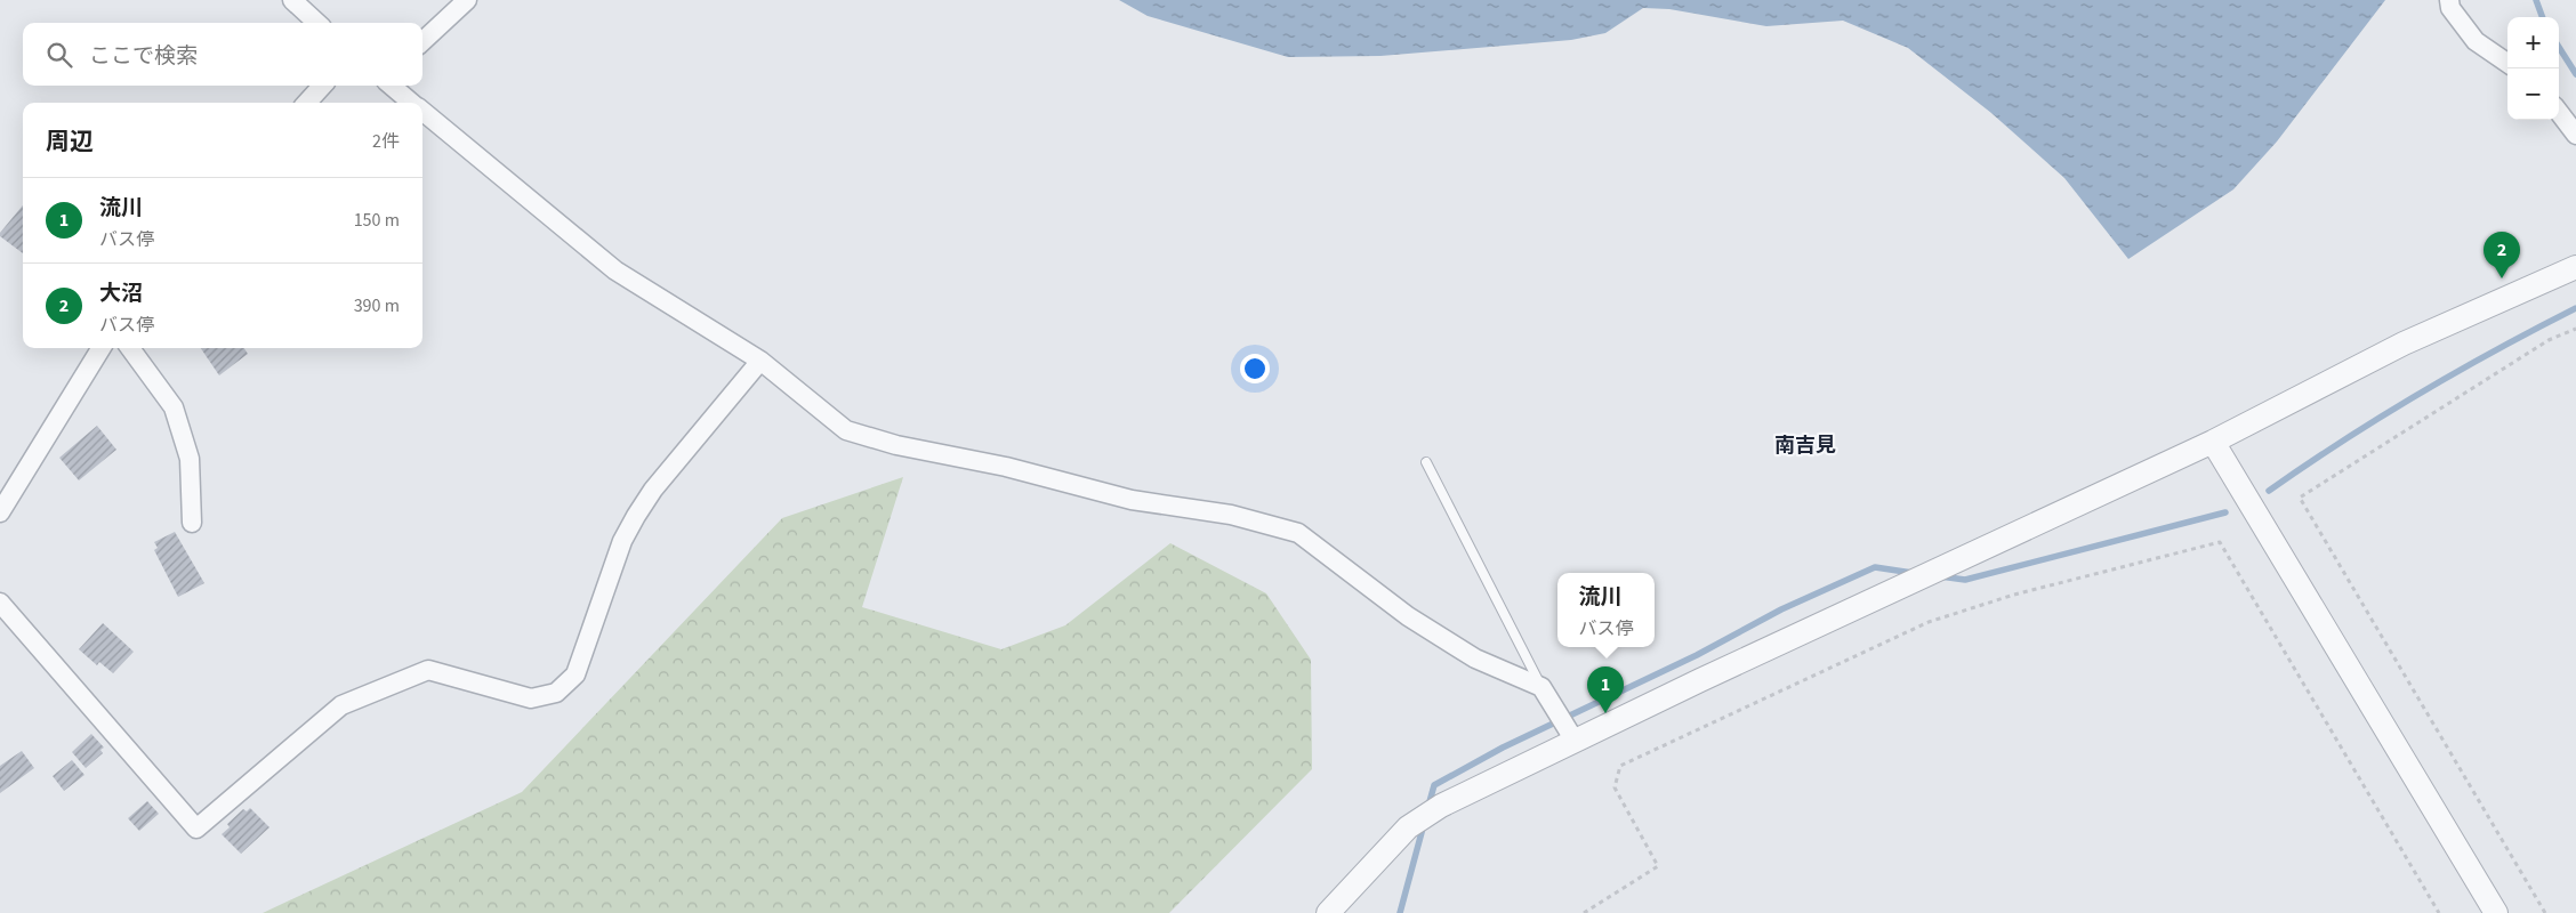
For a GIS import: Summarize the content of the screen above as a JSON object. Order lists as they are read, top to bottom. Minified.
{"districts":["南吉見"],"page":{"map_buttons":["+","−"],"search":"ここで検索","heading":["周辺","2件"],"list":[{"mark":"1","name":"流川","note":"バス停","value":"150 m"},{"mark":"2","name":"大沼","note":"バス停","value":"390 m"}],"pins":["2","1"],"popup":["流川","バス停"]}}
